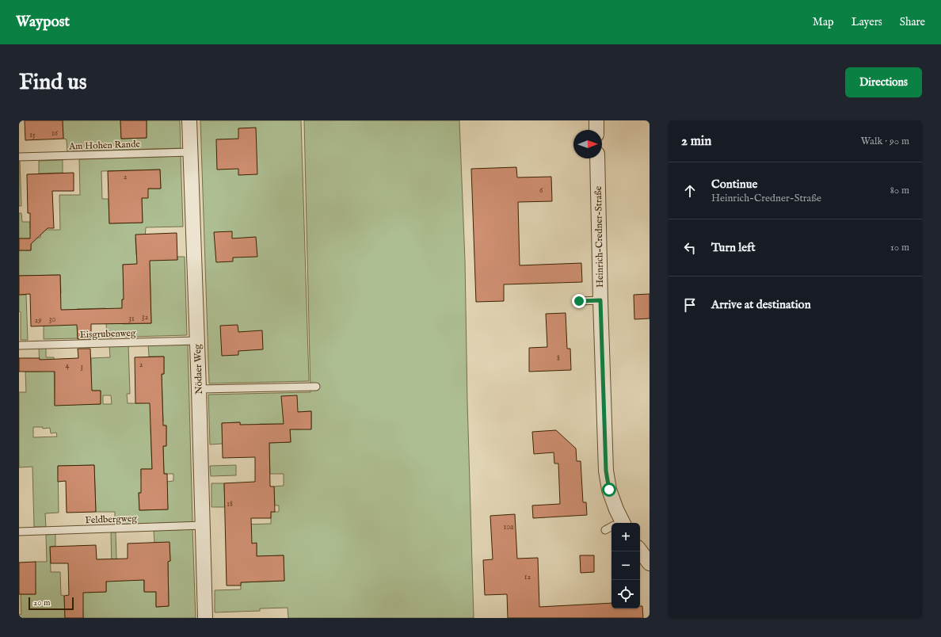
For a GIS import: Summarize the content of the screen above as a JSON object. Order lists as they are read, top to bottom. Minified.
{"streets":{"street":["Heinrich-Credner-Straße","Nödaer Weg"],"lane":["Am Hohen Rande","Eisgrubenweg","Feldbergweg"]},"crossings":[["Am Hohen Rande","Nödaer Weg"],["Eisgrubenweg","Nödaer Weg"],["Nödaer Weg","Feldbergweg"]],"house_numbers":["16","15","2","6","32","31","30","29","8","2","4","3","18","10a","12"],"scale_bar":"20 m","north":"right","page":{"header":"Waypost","nav":["Map","Layers","Share"],"buttons":"Directions","title":"Find us","heading":["2 min","Walk · 90 m"],"list":[["Continue","Heinrich-Credner-Straße","80 m"],["Turn left","10 m"],"Arrive at destination"],"map_buttons":["+","−"],"scale":"20 m"}}
